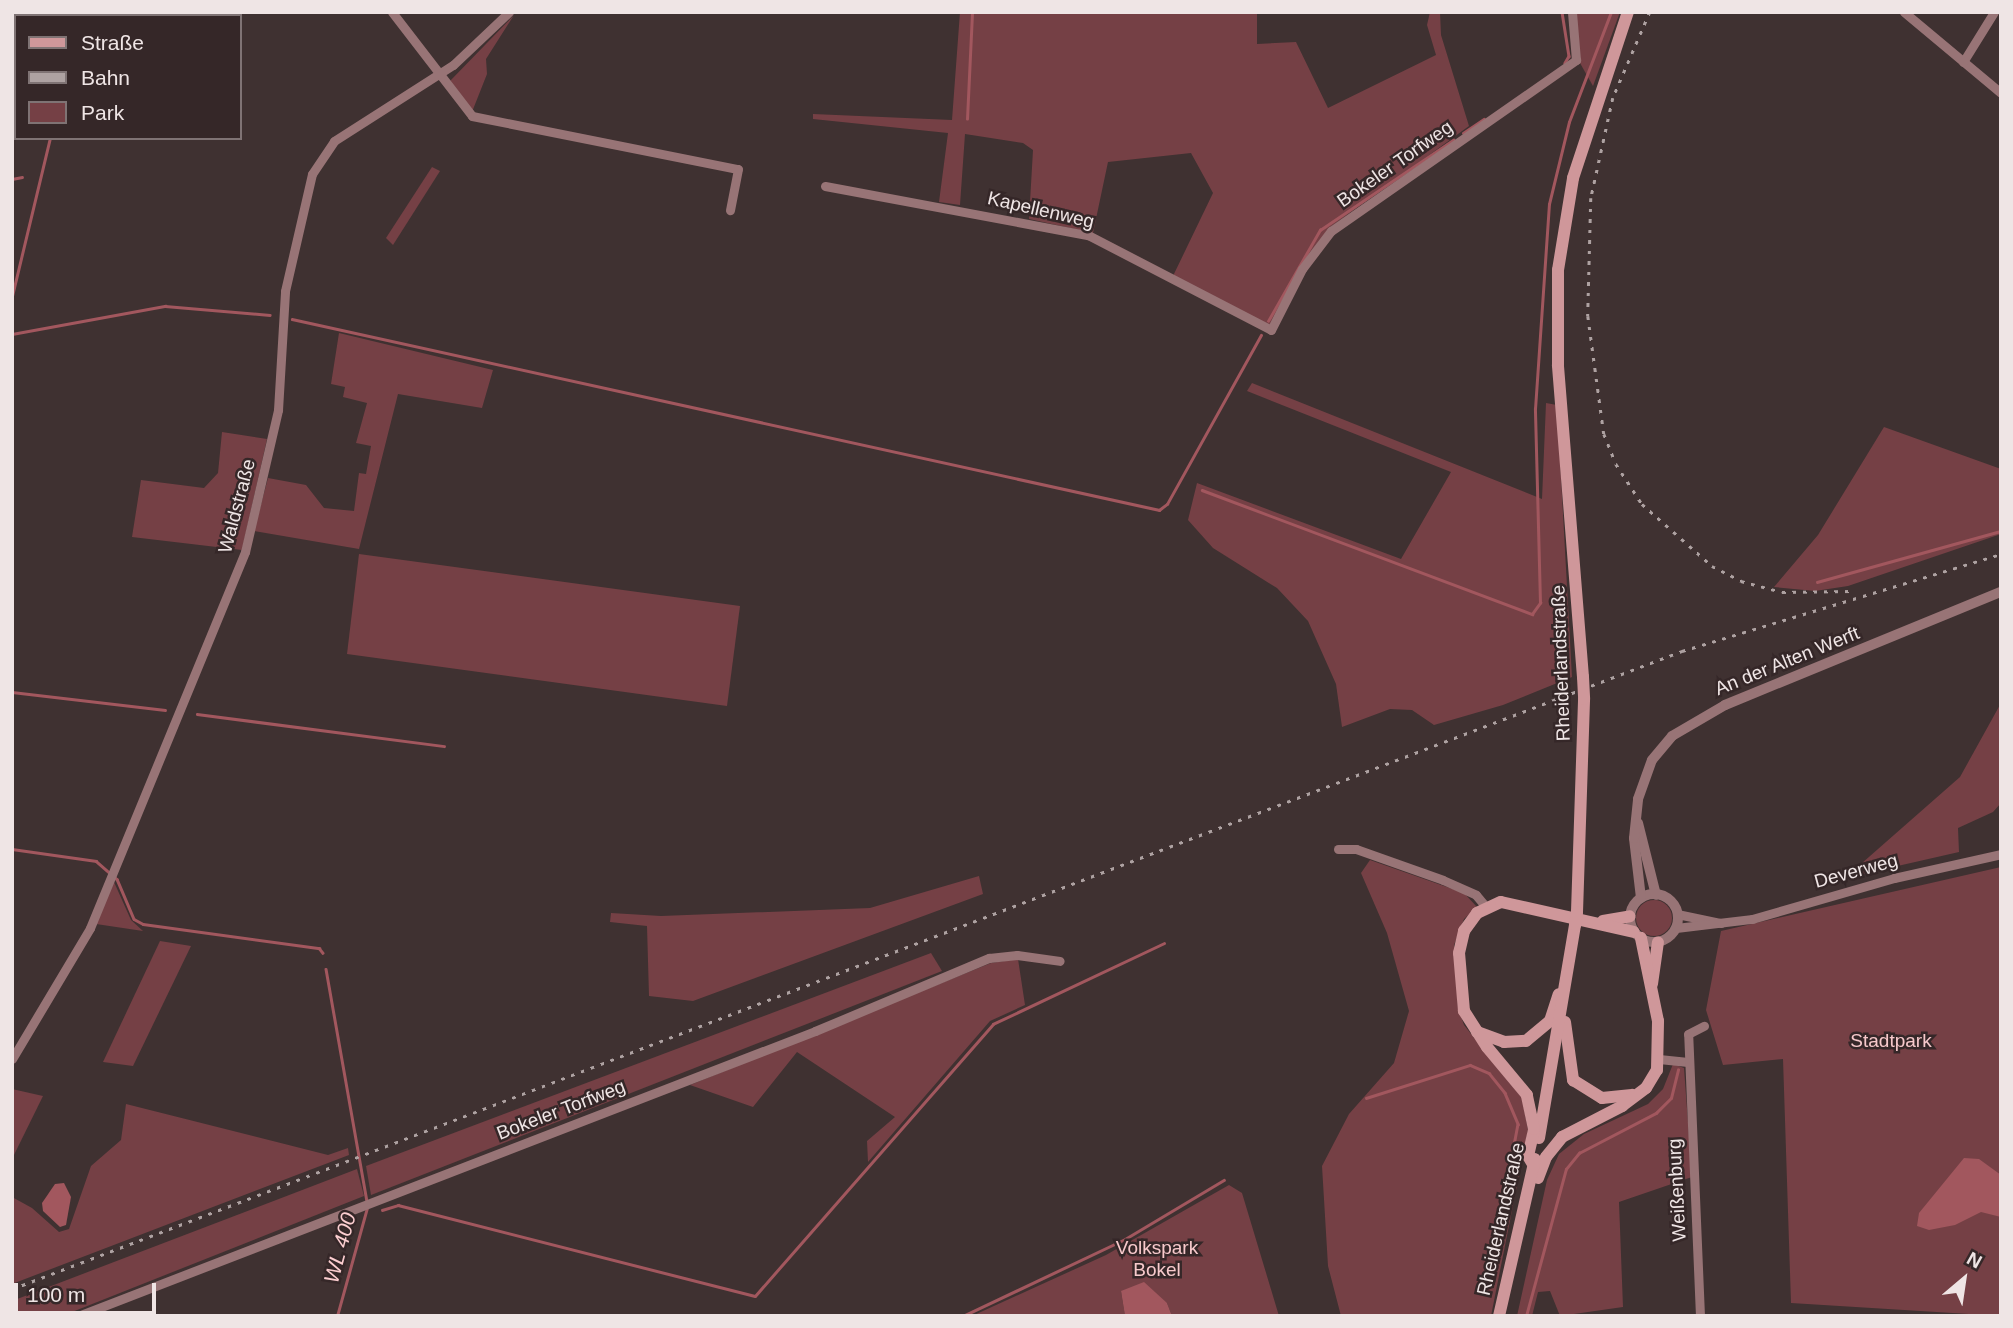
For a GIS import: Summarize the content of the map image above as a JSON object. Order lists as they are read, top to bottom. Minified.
{"streets":{"main road":["Rheiderlandstraße"],"street":["Bokeler Torfweg","Kapellenweg","Waldstraße","An der Alten Werft","Deverweg","Weißenburg"]},"crossings":[["Bokeler Torfweg","Kapellenweg"],["An der Alten Werft","Deverweg"]],"water":["WL 400"],"parks":["Stadtpark","Volkspark Bokel"],"legend":["Straße","Bahn","Park"],"scale_bar":"100 m","north":"top right"}
